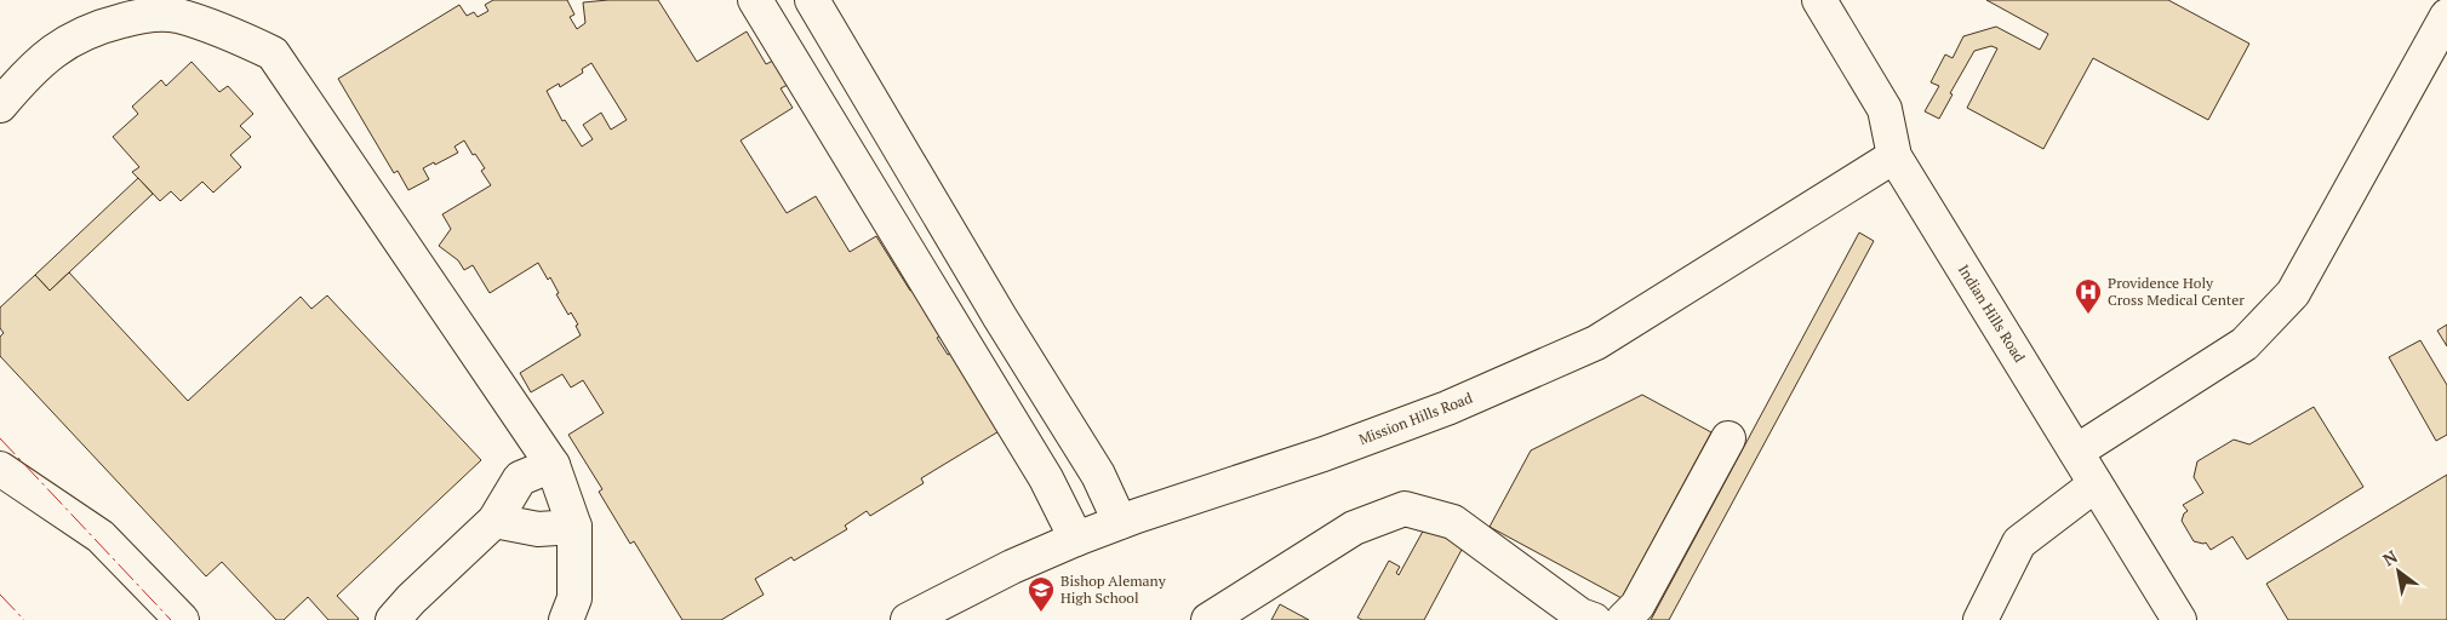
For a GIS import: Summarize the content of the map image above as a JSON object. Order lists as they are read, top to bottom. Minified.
{"streets":{"street":["Indian Hills Road","Mission Hills Road"]},"crossings":[["Indian Hills Road","Mission Hills Road"]],"places":{"hospital":["Providence Holy Cross Medical Center"],"school or university":["Bishop Alemany High School"]},"north":"top left"}
